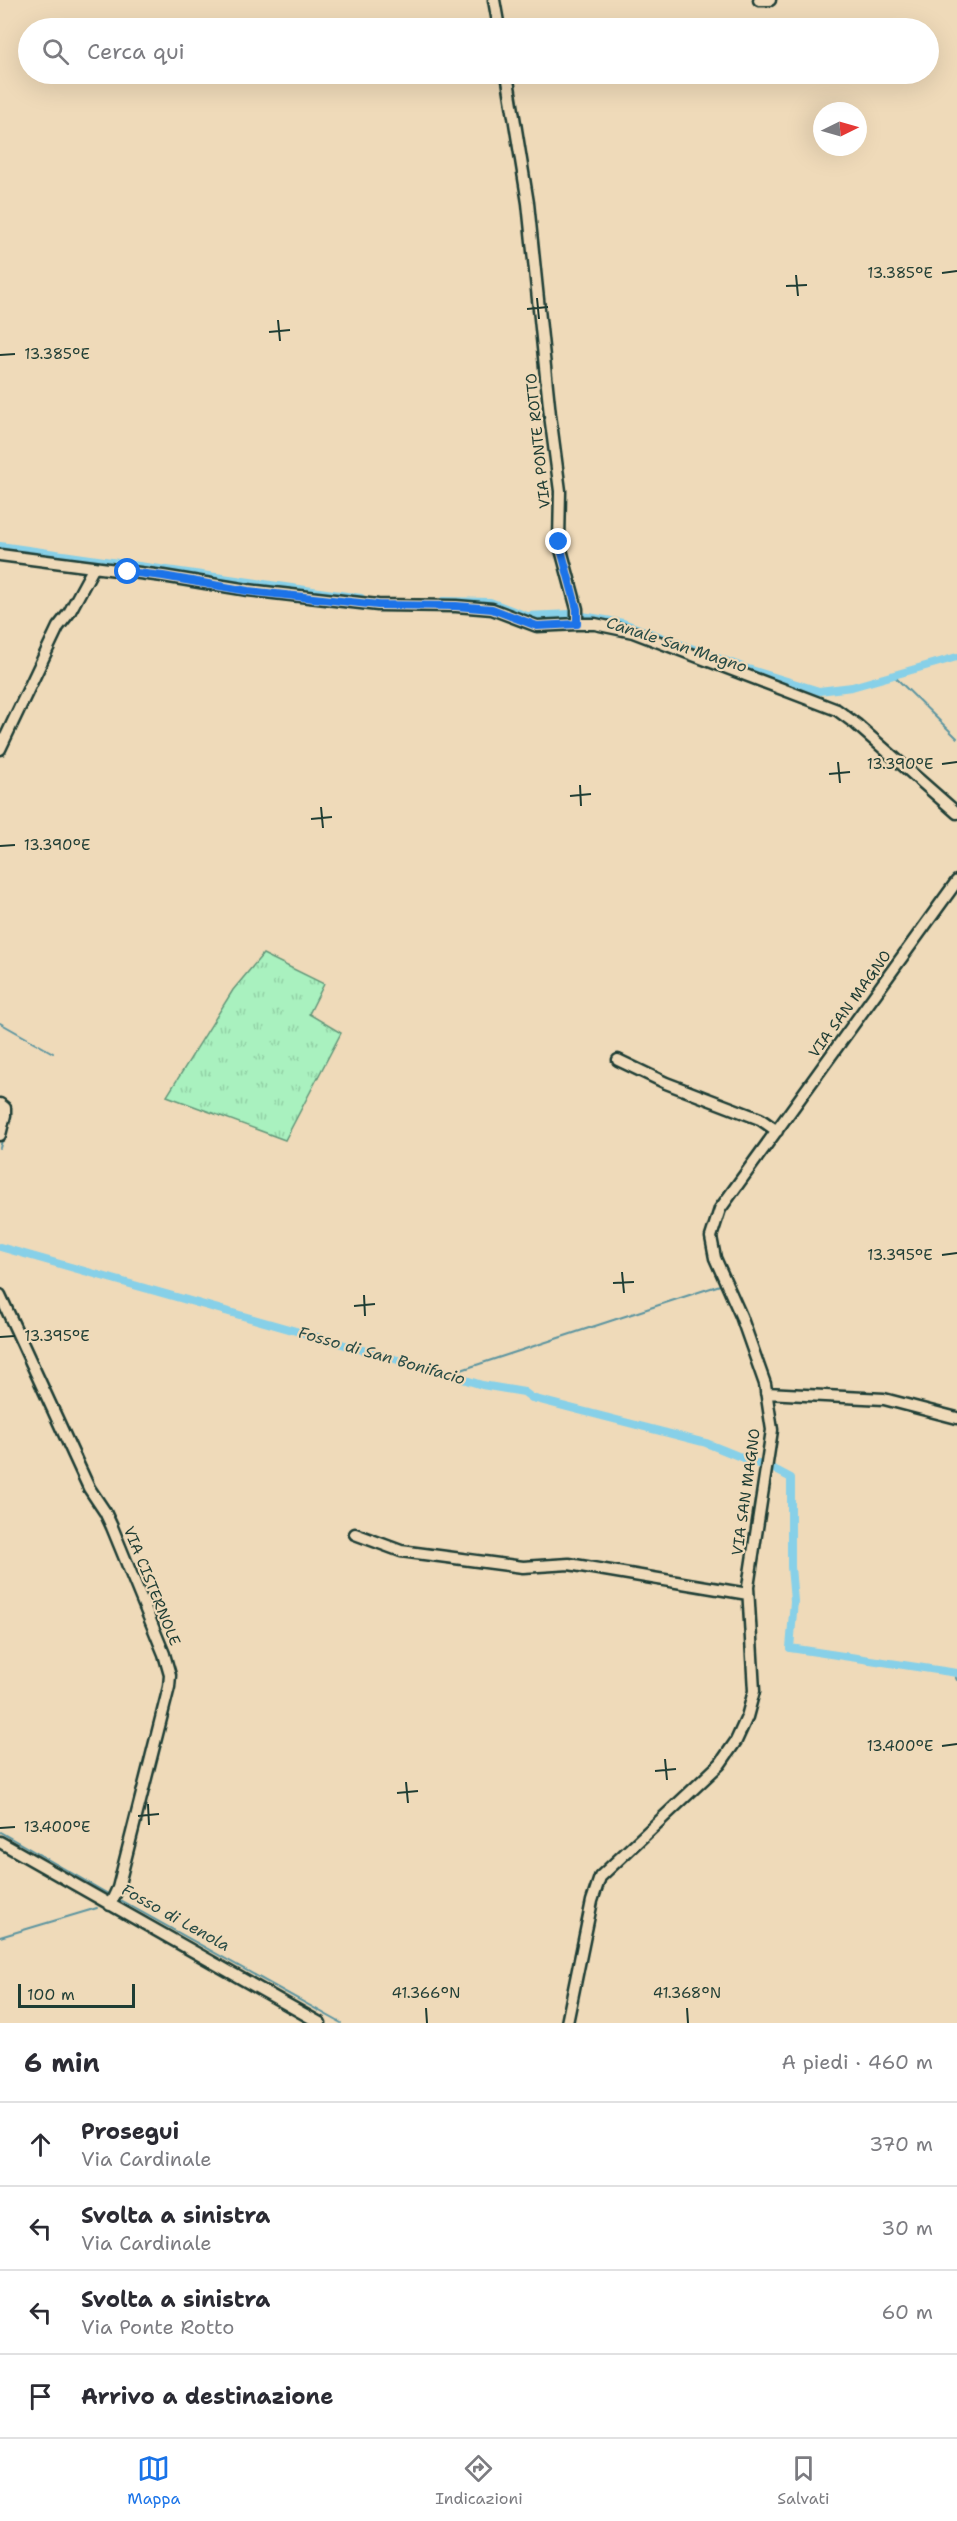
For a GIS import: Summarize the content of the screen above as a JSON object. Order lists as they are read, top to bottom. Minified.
{"streets":{"street":["VIA PONTE ROTTO","VIA SAN MAGNO","VIA CISTERNOLE"]},"water":["Canale San Magno","Fosso di San Bonifacio","Fosso di Lenola"],"scale_bar":"100 m","north":"right","page":{"search":"Cerca qui","scale":"100 m","heading":["6 min","A piedi · 460 m"],"list":[["Prosegui","Via Cardinale","370 m"],["Svolta a sinistra","Via Cardinale","30 m"],["Svolta a sinistra","Via Ponte Rotto","60 m"],"Arrivo a destinazione"],"nav":["Mappa","Indicazioni","Salvati"]},"coordinates":["13.385°E","13.390°E","13.395°E","13.400°E","41.366°N","41.368°N"]}
